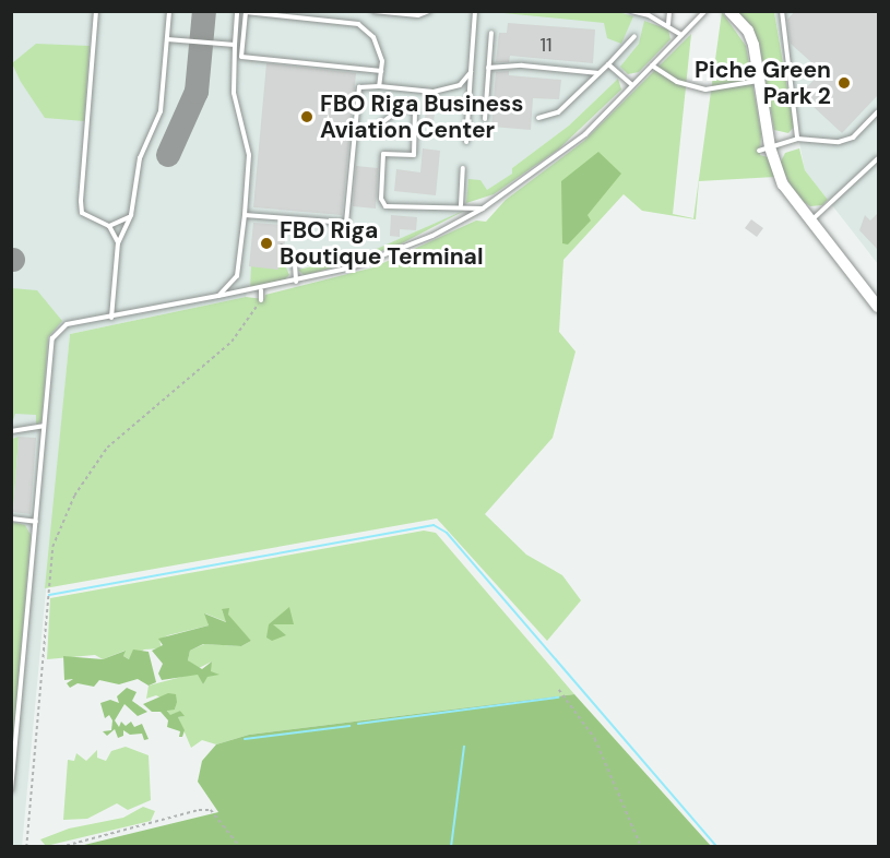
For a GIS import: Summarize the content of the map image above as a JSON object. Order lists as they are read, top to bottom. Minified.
{"places":["Piche Green Park 2","FBO Riga Business Aviation Center","FBO Riga Boutique Terminal"],"house_numbers":["11"]}
